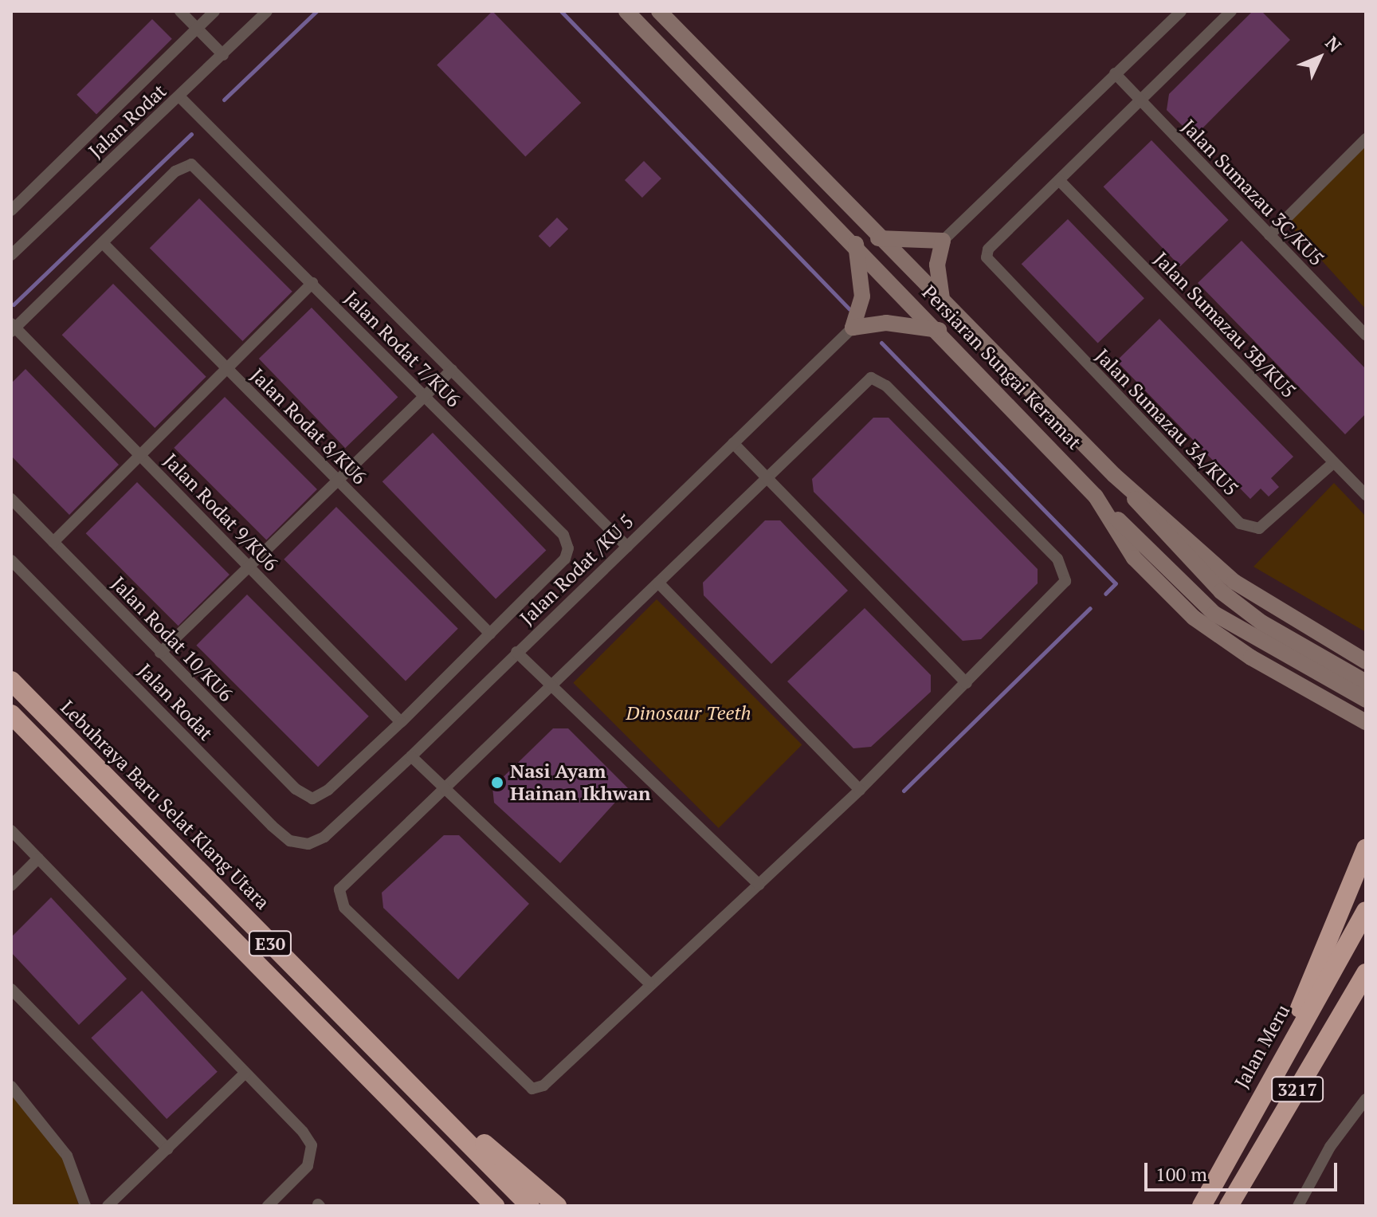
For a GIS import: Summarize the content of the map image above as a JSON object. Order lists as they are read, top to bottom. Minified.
{"streets":{"highway":["Lebuhraya Baru Selat Klang Utara","E30","Jalan Meru","3217"],"street":["Jalan Rodat","Jalan Sumazau 3C/KU5","Jalan Sumazau 3B/KU5","Jalan Rodat 7/KU6","Persiaran Sungai Keramat","Jalan Sumazau 3A/KU5","Jalan Rodat 8/KU6","Jalan Rodat 9/KU6","Jalan Rodat /KU 5","Jalan Rodat 10/KU6"]},"crossings":[["Jalan Rodat","Jalan Rodat /KU 5"],["Jalan Sumazau 3B/KU5","Jalan Sumazau 3A/KU5"],["Jalan Rodat 7/KU6","Jalan Rodat 8/KU6"],["Jalan Rodat 9/KU6","Jalan Rodat 10/KU6"]],"parks":["Dinosaur Teeth"],"places":["Nasi Ayam Hainan Ikhwan"],"scale_bar":"100 m","north":"top right"}
